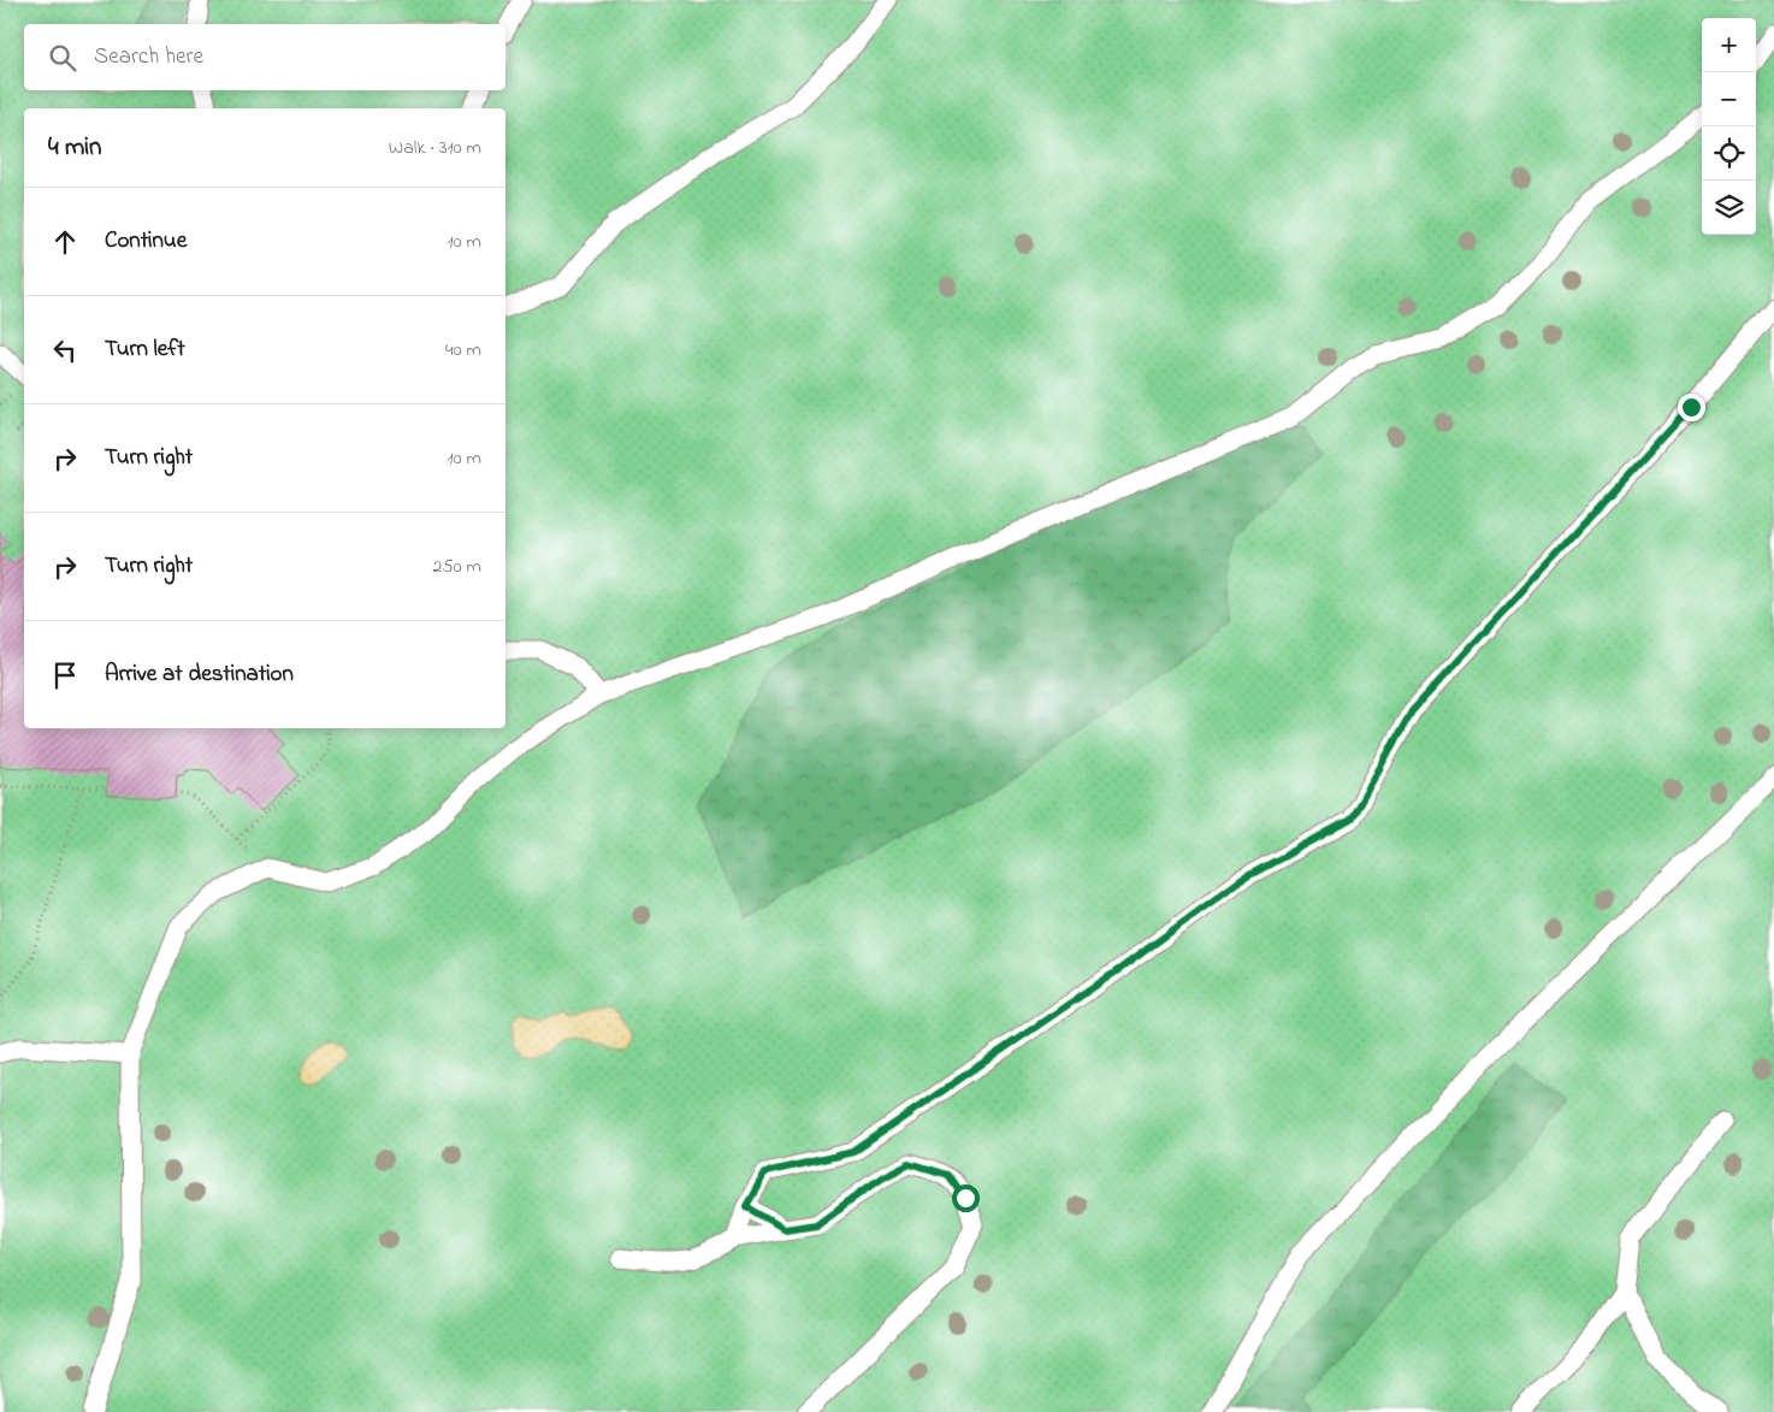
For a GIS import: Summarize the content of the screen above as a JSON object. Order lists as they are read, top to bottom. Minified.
{"page":{"map_buttons":["+","−"],"search":"Search here","heading":["4 min","Walk · 310 m"],"list":[["Continue","10 m"],["Turn left","40 m"],["Turn right","10 m"],["Turn right","250 m"],"Arrive at destination"]}}
